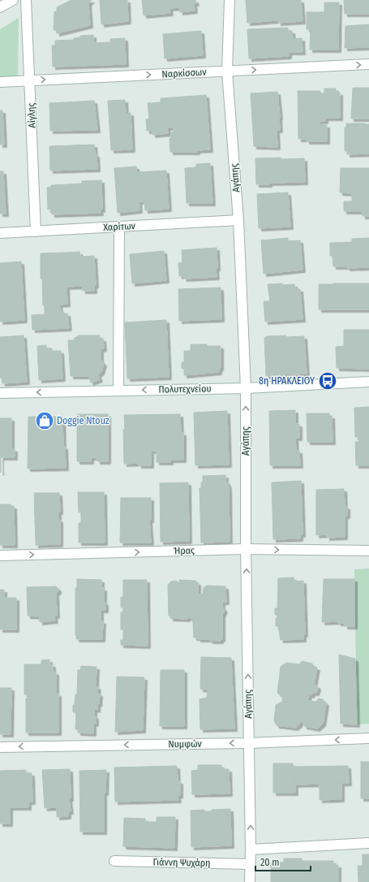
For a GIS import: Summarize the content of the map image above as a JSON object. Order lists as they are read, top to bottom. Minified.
{"streets":{"street":["Ναρκίσσων","Αίγλης","Αγάπης","Χαρίτων","Πολυτεχνείου","Ήρας","Νυμφών","Γιάννη Ψυχάρη"]},"crossings":[["Ναρκίσσων","Αίγλης"],["Ναρκίσσων","Αγάπης"],["Αίγλης","Χαρίτων"],["Αγάπης","Χαρίτων"],["Αγάπης","Πολυτεχνείου"],["Αγάπης","Ήρας"],["Αγάπης","Νυμφών"],["Αγάπης","Γιάννη Ψυχάρη"]],"one_way":["Ναρκίσσων","Αγάπης","Πολυτεχνείου","Ήρας","Νυμφών"],"places":{"bus stop":["8η ΗΡΑΚΛΕΙΟΥ"],"shop":["Doggie Ntouz"]},"scale_bar":"20 m"}
